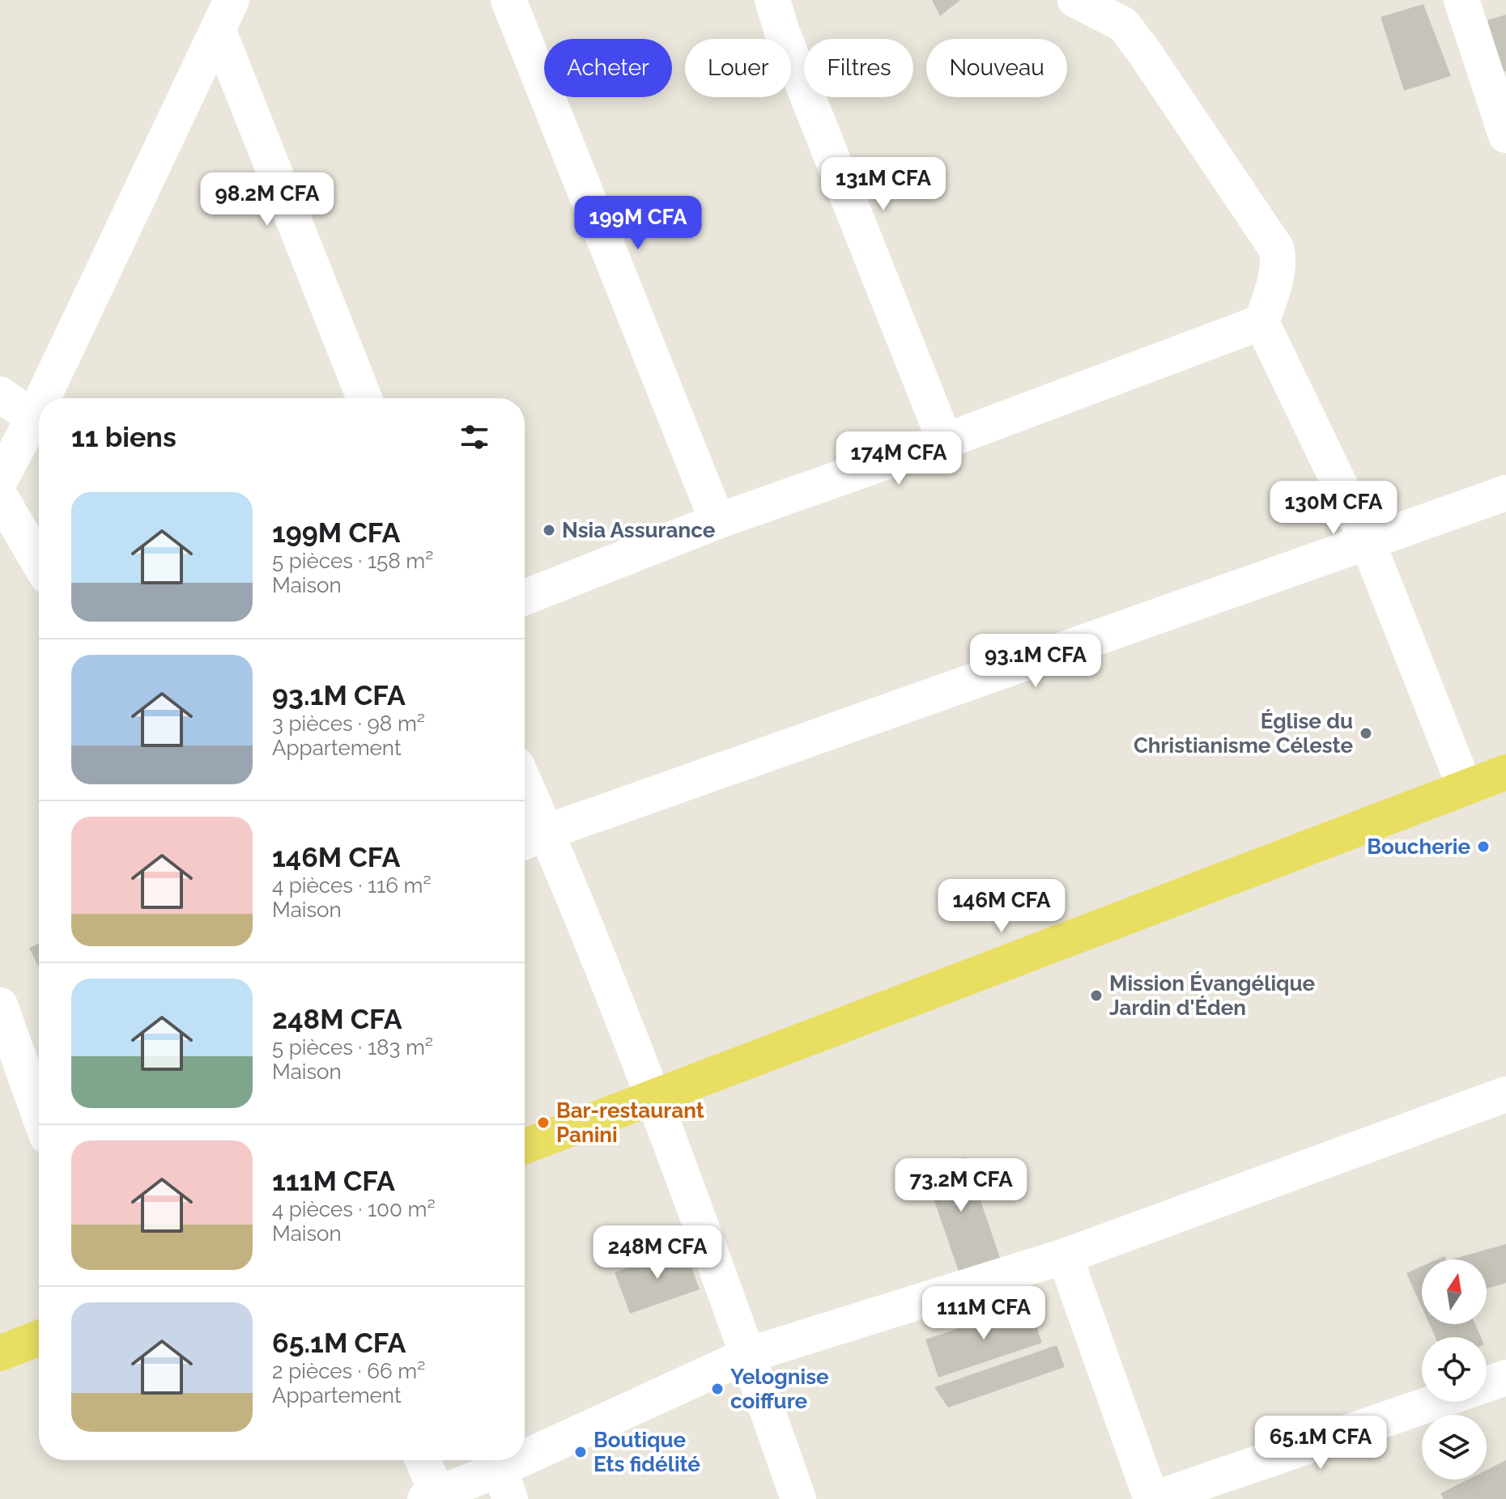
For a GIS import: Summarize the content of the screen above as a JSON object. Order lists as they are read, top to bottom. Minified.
{"places":["Nsia Assurance","Église du Christianisme Céleste","Boucherie","Mission Évangélique Jardin d'Éden","Bar-restaurant Panini","Yelognise coiffure","Boutique Ets fidélité"],"north":"top","page":{"chip":["Acheter","Louer","Filtres","Nouveau"],"price":["131M CFA","98.2M CFA","199M CFA","174M CFA","130M CFA","93.1M CFA","146M CFA","73.2M CFA","248M CFA","111M CFA","65.1M CFA"],"heading":"11 biens","list":[{"name":"199M CFA","note":"5 pièces · 158 m² · Maison"},{"name":"93.1M CFA","note":"3 pièces · 98 m² · Appartement"},{"name":"146M CFA","note":"4 pièces · 116 m² · Maison"},{"name":"248M CFA","note":"5 pièces · 183 m² · Maison"},{"name":"111M CFA","note":"4 pièces · 100 m² · Maison"},{"name":"65.1M CFA","note":"2 pièces · 66 m² · Appartement"}]}}
